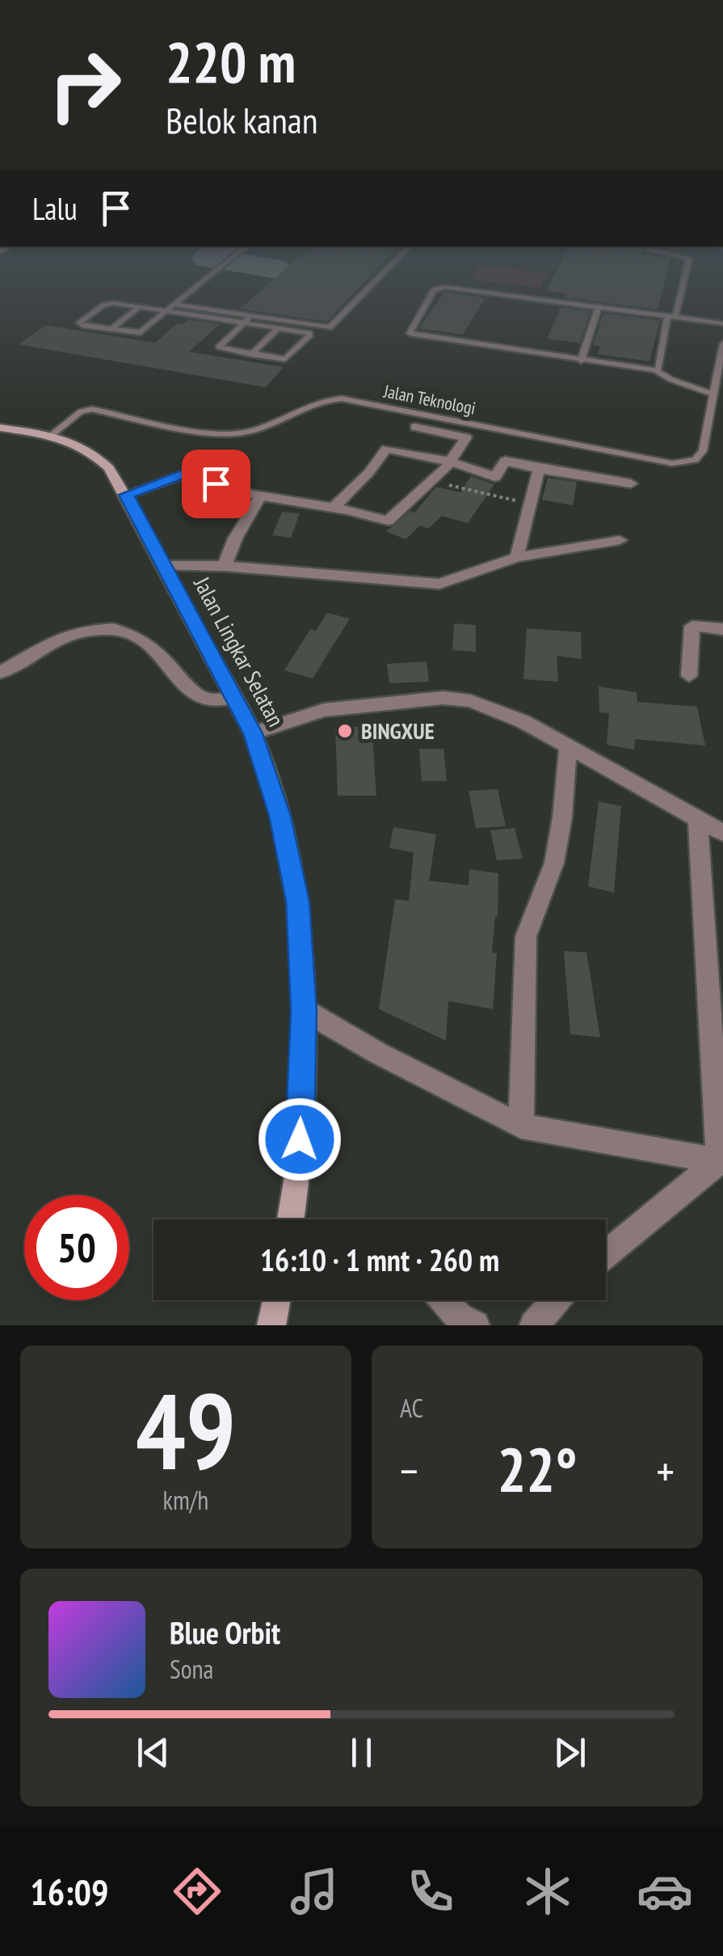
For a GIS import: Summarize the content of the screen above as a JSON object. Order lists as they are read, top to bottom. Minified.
{"streets":{"main road":["Jalan Lingkar Selatan"],"lane":["Jalan Teknologi"]},"crossings":[["Jalan Teknologi","Jalan Lingkar Selatan"]],"places":["BINGXUE"],"page":{"turn":["220 m","Belok kanan"],"then":"Lalu","limit":"50","trip":"16:10 · 1 mnt · 260 m","tile":[["49","km/h"],"AC"],"heat":["−","22°","+"],"song":["Blue Orbit","Sona"],"tabs":"16:09"}}
